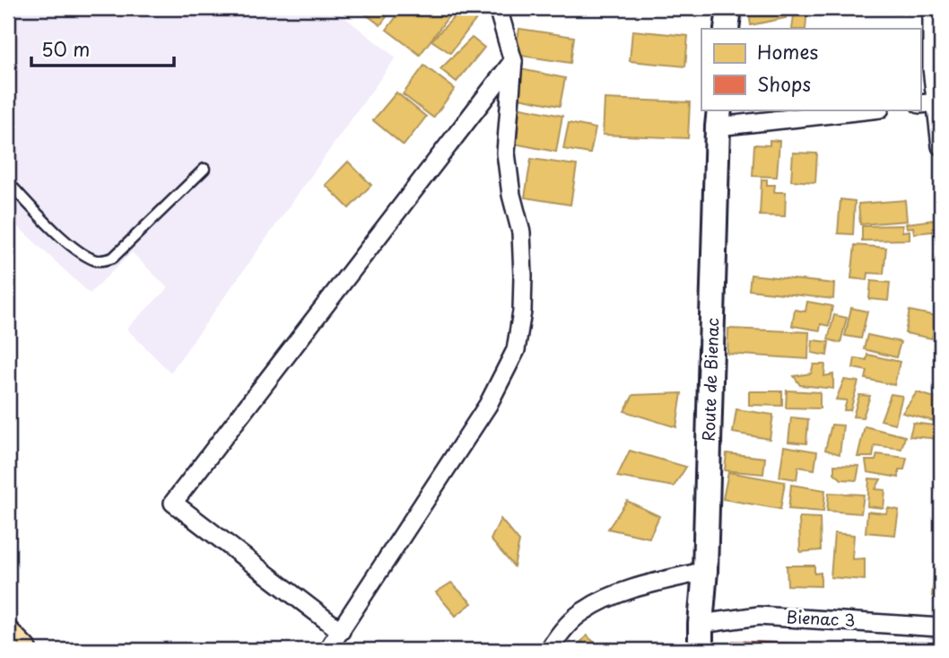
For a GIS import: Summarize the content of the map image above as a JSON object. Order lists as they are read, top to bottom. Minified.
{"streets":{"main road":["Route de Bienac"],"street":["Bienac 3"]},"crossings":[["Route de Bienac","Bienac 3"]],"legend":["Homes","Shops"],"scale_bar":"50 m"}
